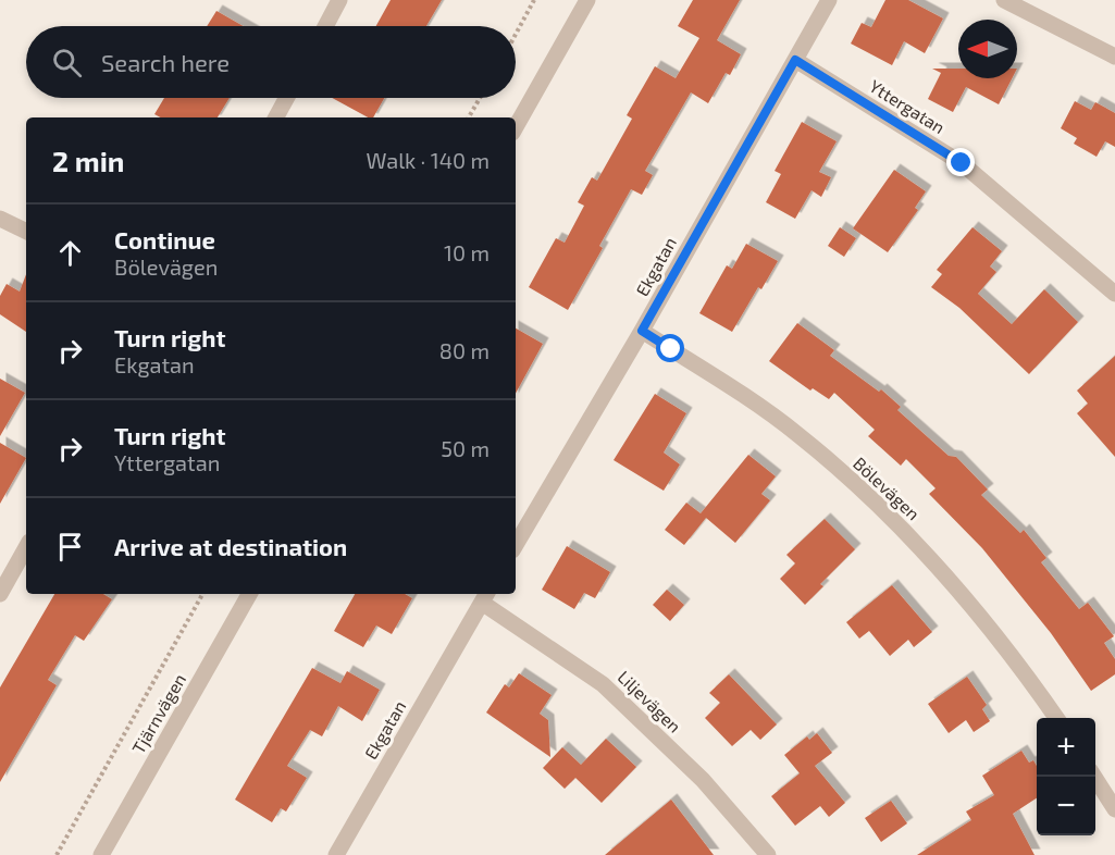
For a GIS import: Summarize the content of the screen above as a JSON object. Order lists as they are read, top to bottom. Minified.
{"streets":{"street":["Yttergatan","Ekgatan","Bölevägen","Liljevägen","Tjärnvägen"]},"crossings":[["Yttergatan","Ekgatan"],["Ekgatan","Bölevägen"],["Ekgatan","Liljevägen"]],"north":"left","page":{"search":"Search here","heading":["2 min","Walk · 140 m"],"list":[["Continue","Bölevägen","10 m"],["Turn right","Ekgatan","80 m"],["Turn right","Yttergatan","50 m"],"Arrive at destination"],"map_buttons":["+","−"]}}
